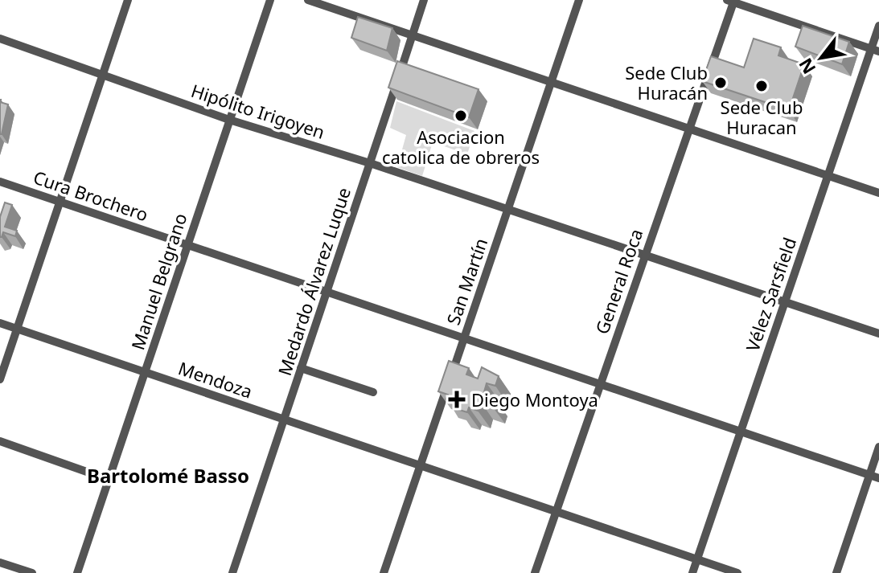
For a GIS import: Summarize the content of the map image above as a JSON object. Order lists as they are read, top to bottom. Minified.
{"streets":{"street":["Hipólito Irigoyen","Cura Brochero","Manuel Belgrano","Medardo Álvarez Luque","San Martín","General Roca","Vélez Sarsfield","Mendoza"]},"crossings":[["Hipólito Irigoyen","Manuel Belgrano"],["Hipólito Irigoyen","Medardo Álvarez Luque"],["Hipólito Irigoyen","San Martín"],["Hipólito Irigoyen","General Roca"],["Hipólito Irigoyen","Vélez Sarsfield"],["Cura Brochero","Manuel Belgrano"],["Cura Brochero","Medardo Álvarez Luque"],["Cura Brochero","San Martín"],["Cura Brochero","General Roca"],["Cura Brochero","Vélez Sarsfield"],["Manuel Belgrano","Mendoza"],["Medardo Álvarez Luque","Mendoza"],["San Martín","Mendoza"],["General Roca","Mendoza"],["Vélez Sarsfield","Mendoza"]],"districts":["Bartolomé Basso"],"places":{"other":["Sede Club Huracán","Sede Club Huracan","Asociacion catolica de obreros"],"health":["Diego Montoya"]},"north":"bottom left"}
